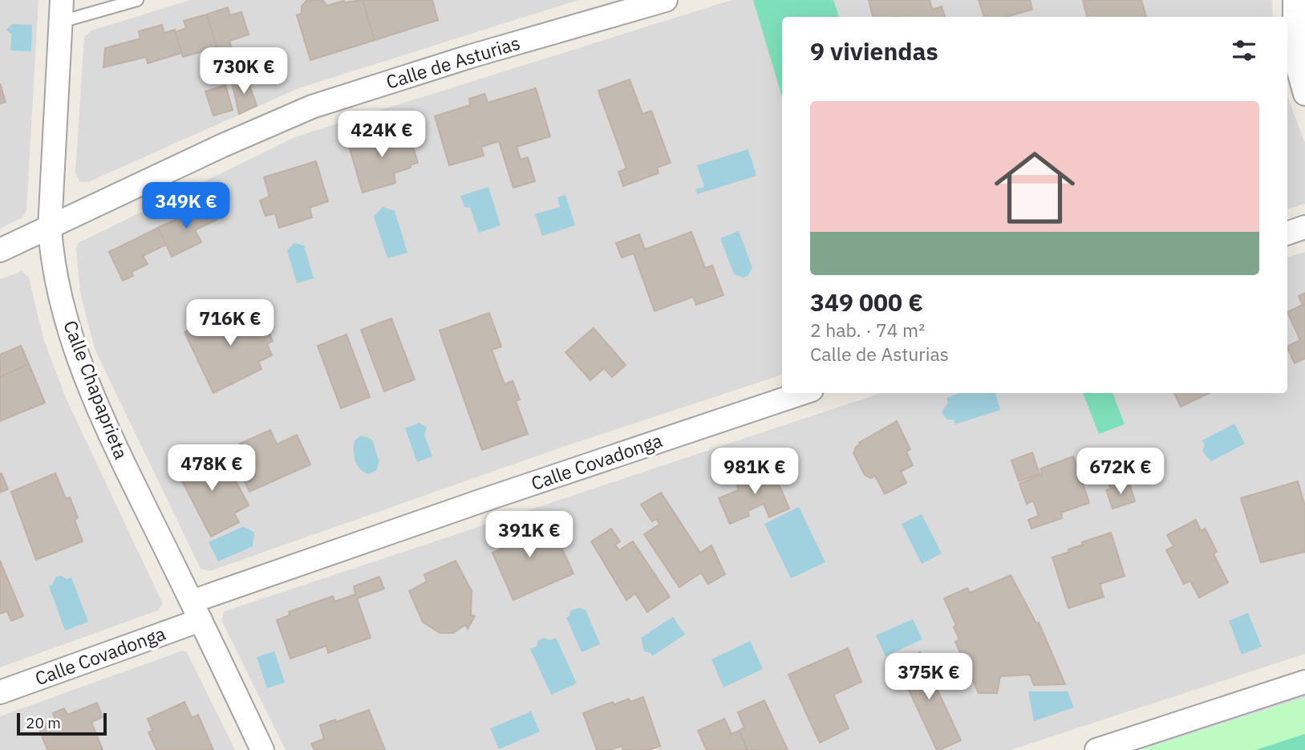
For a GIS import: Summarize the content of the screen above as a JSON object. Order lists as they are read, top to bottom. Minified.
{"streets":{"street":["Calle de Asturias","Calle Chapaprieta","Calle Covadonga"]},"crossings":[["Calle de Asturias","Calle Chapaprieta"],["Calle Chapaprieta","Calle Covadonga"]],"scale_bar":"20 m","page":{"heading":"9 viviendas","price":["730K €","424K €","349K €","716K €","478K €","981K €","672K €","391K €","375K €"],"list":[{"name":"349 000 €","note":"2 hab. · 74 m² · Calle de Asturias"}],"scale":"20 m"}}
